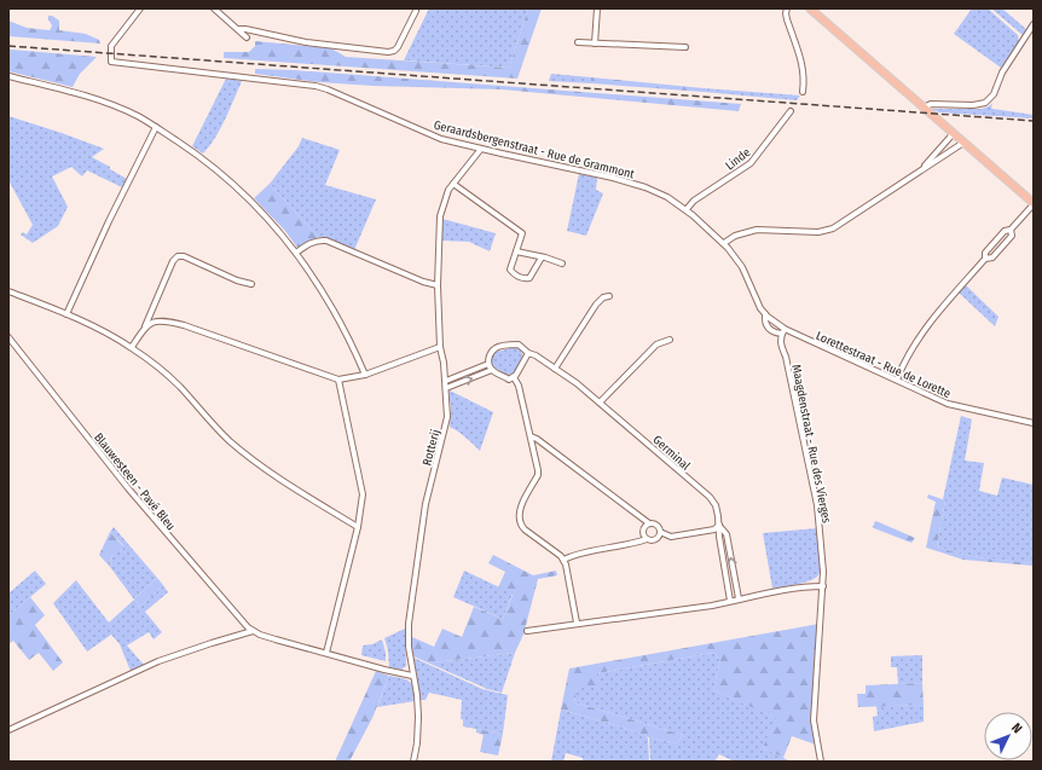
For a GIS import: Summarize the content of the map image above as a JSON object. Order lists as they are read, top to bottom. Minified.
{"streets":{"street":["Geraardsbergenstraat - Rue de Grammont","Linde","Lorettestraat - Rue de Lorette","Maagdenstraat - Rue des Vierges","Rotterij","Germinal","Blauwesteen - Pavé Bleu"]},"crossings":[["Geraardsbergenstraat - Rue de Grammont","Linde"],["Geraardsbergenstraat - Rue de Grammont","Lorettestraat - Rue de Lorette"],["Geraardsbergenstraat - Rue de Grammont","Rotterij"]],"north":"top right"}
